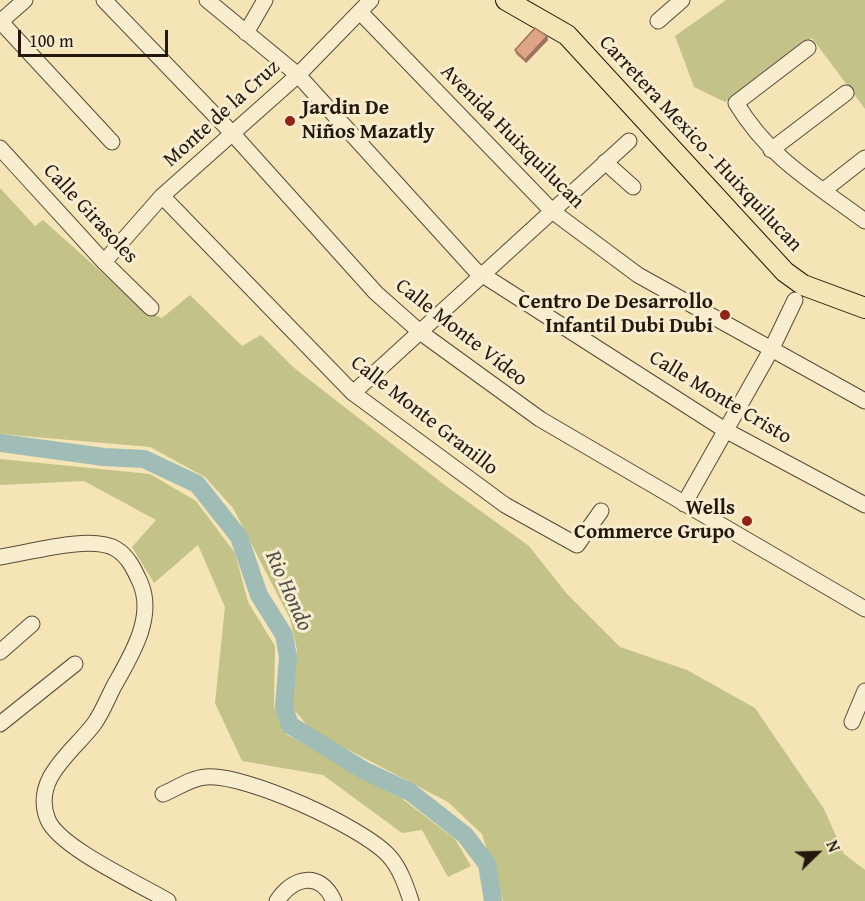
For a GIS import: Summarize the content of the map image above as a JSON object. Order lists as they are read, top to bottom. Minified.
{"streets":{"main road":["Carretera Mexico - Huixquilucan"],"street":["Monte de la Cruz","Avenida Huixquilucan","Calle Girasoles","Calle Monte Vídeo","Calle Monte Cristo","Calle Monte Granillo"]},"crossings":[["Monte de la Cruz","Avenida Huixquilucan"],["Monte de la Cruz","Calle Girasoles"],["Monte de la Cruz","Calle Monte Vídeo"],["Monte de la Cruz","Calle Monte Cristo"],["Monte de la Cruz","Calle Monte Granillo"]],"water":["Rio Hondo"],"places":["Jardin De Niños Mazatly","Centro De Desarrollo Infantil Dubi Dubi","Wells Commerce Grupo"],"scale_bar":"100 m","north":"top right"}
